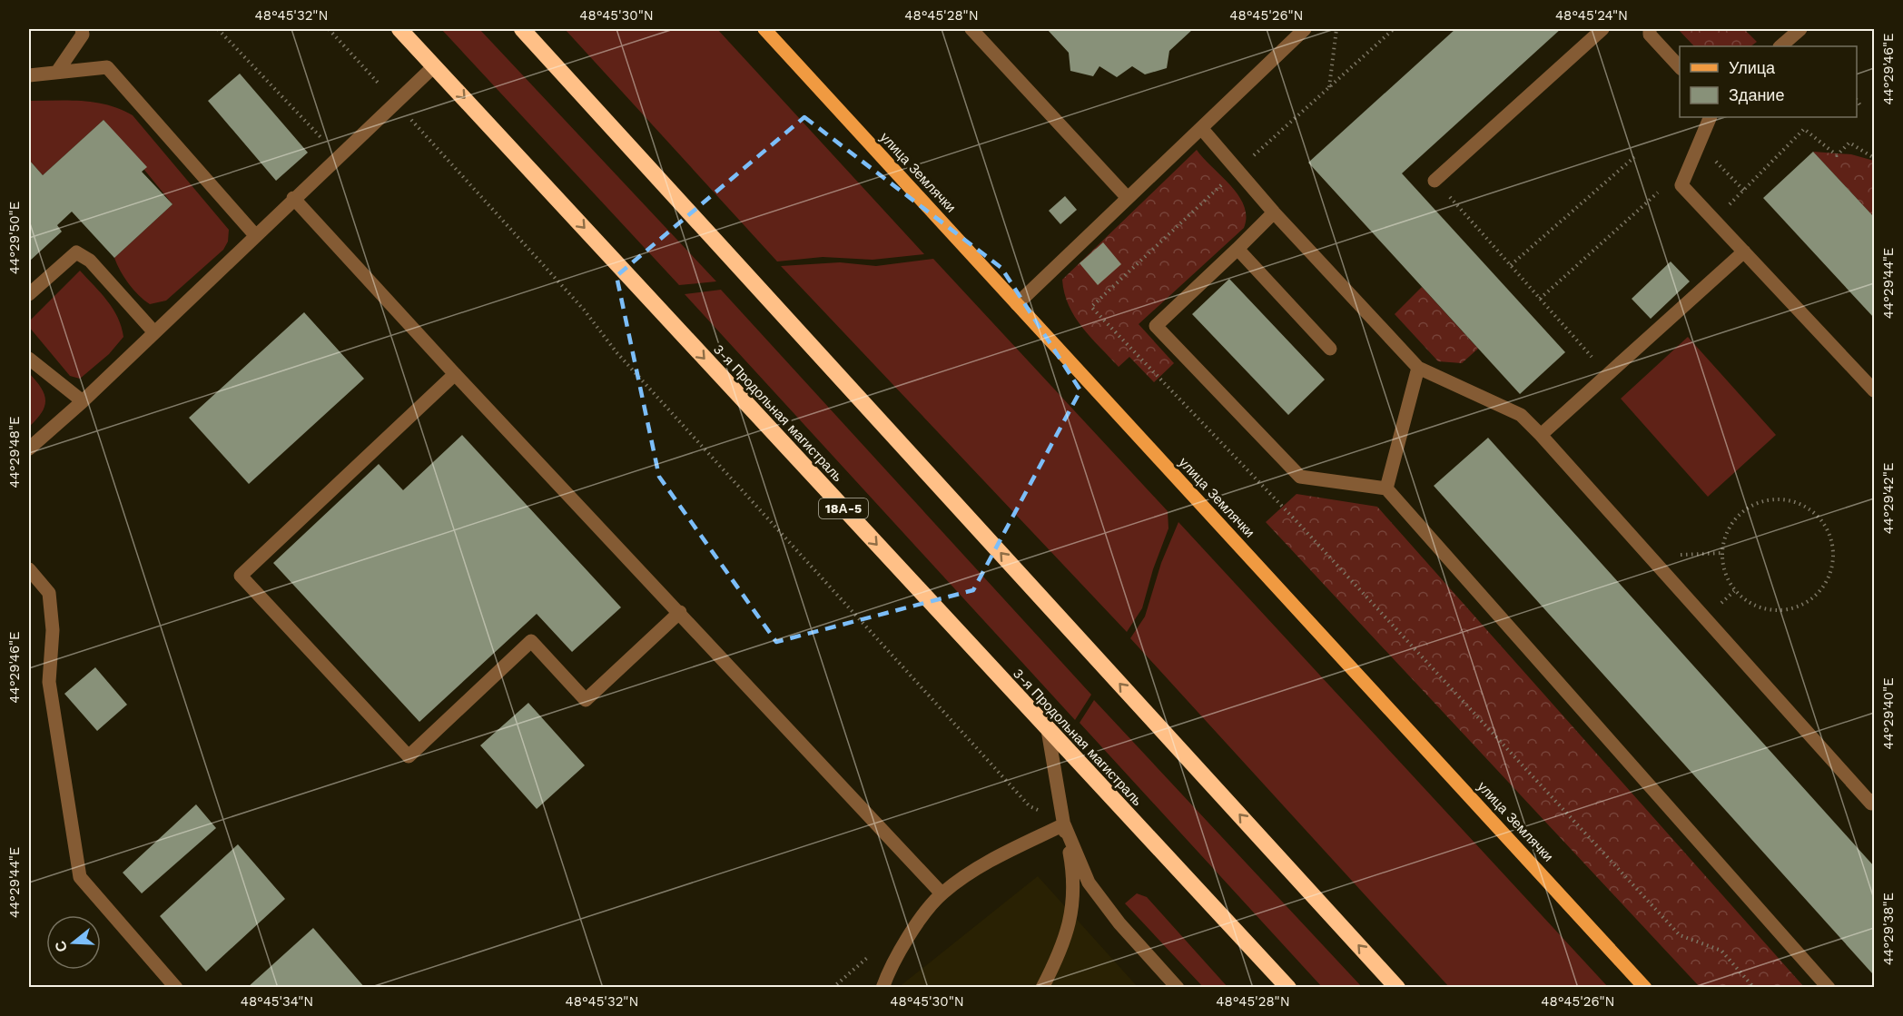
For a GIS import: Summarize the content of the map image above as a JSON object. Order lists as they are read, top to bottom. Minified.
{"streets":{"highway":["3-я Продольная магистраль","18А-5"],"main road":["улица Землячки"]},"legend":["Улица","Здание"],"north":"left","coordinates":["48°45'32\"N","48°45'30\"N","48°45'28\"N","48°45'26\"N","48°45'24\"N","44°29'46\"E","44°29'50\"E","44°29'44\"E","44°29'48\"E","44°29'42\"E","44°29'40\"E","44°29'38\"E","48°45'34\"N"]}
